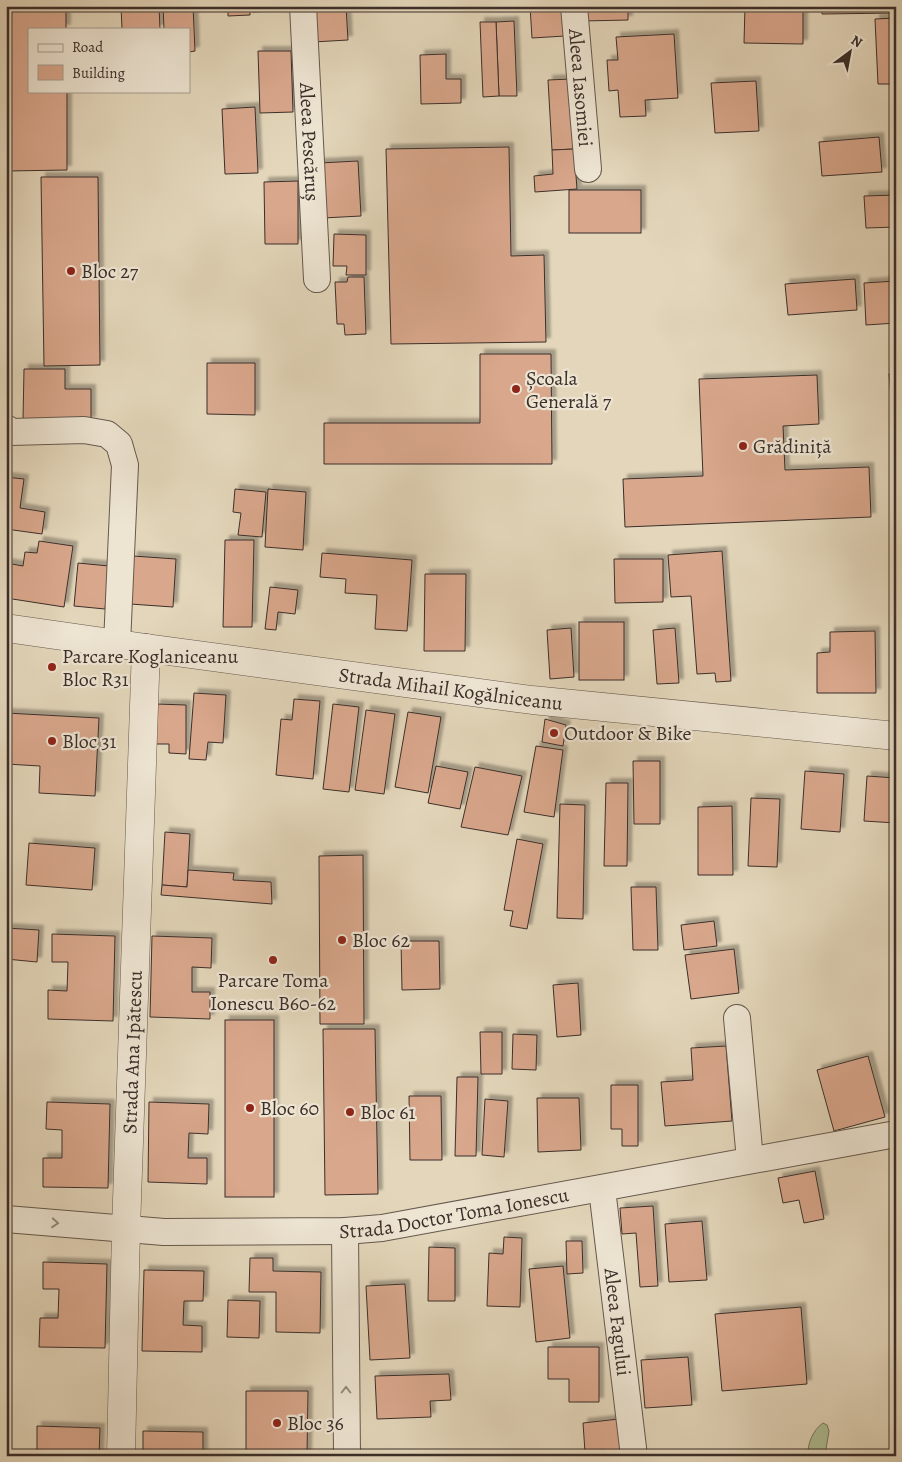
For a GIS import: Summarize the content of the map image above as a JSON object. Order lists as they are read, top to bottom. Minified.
{"streets":{"street":["Aleea Iasomiei","Aleea Pescăruș","Strada Mihail Kogălniceanu","Strada Ana Ipătescu","Strada Doctor Toma Ionescu","Aleea Fagului"]},"crossings":[["Strada Mihail Kogălniceanu","Strada Ana Ipătescu"],["Strada Ana Ipătescu","Strada Doctor Toma Ionescu"],["Strada Doctor Toma Ionescu","Aleea Fagului"]],"places":["Bloc 27","Școala Generală 7","Grădiniță","Parcare Koglaniceanu Bloc R31","Outdoor & Bike","Bloc 31","Bloc 62","Parcare Toma Ionescu B60-62","Bloc 60","Bloc 61","Bloc 36"],"legend":["Road","Building"],"north":"top right"}
